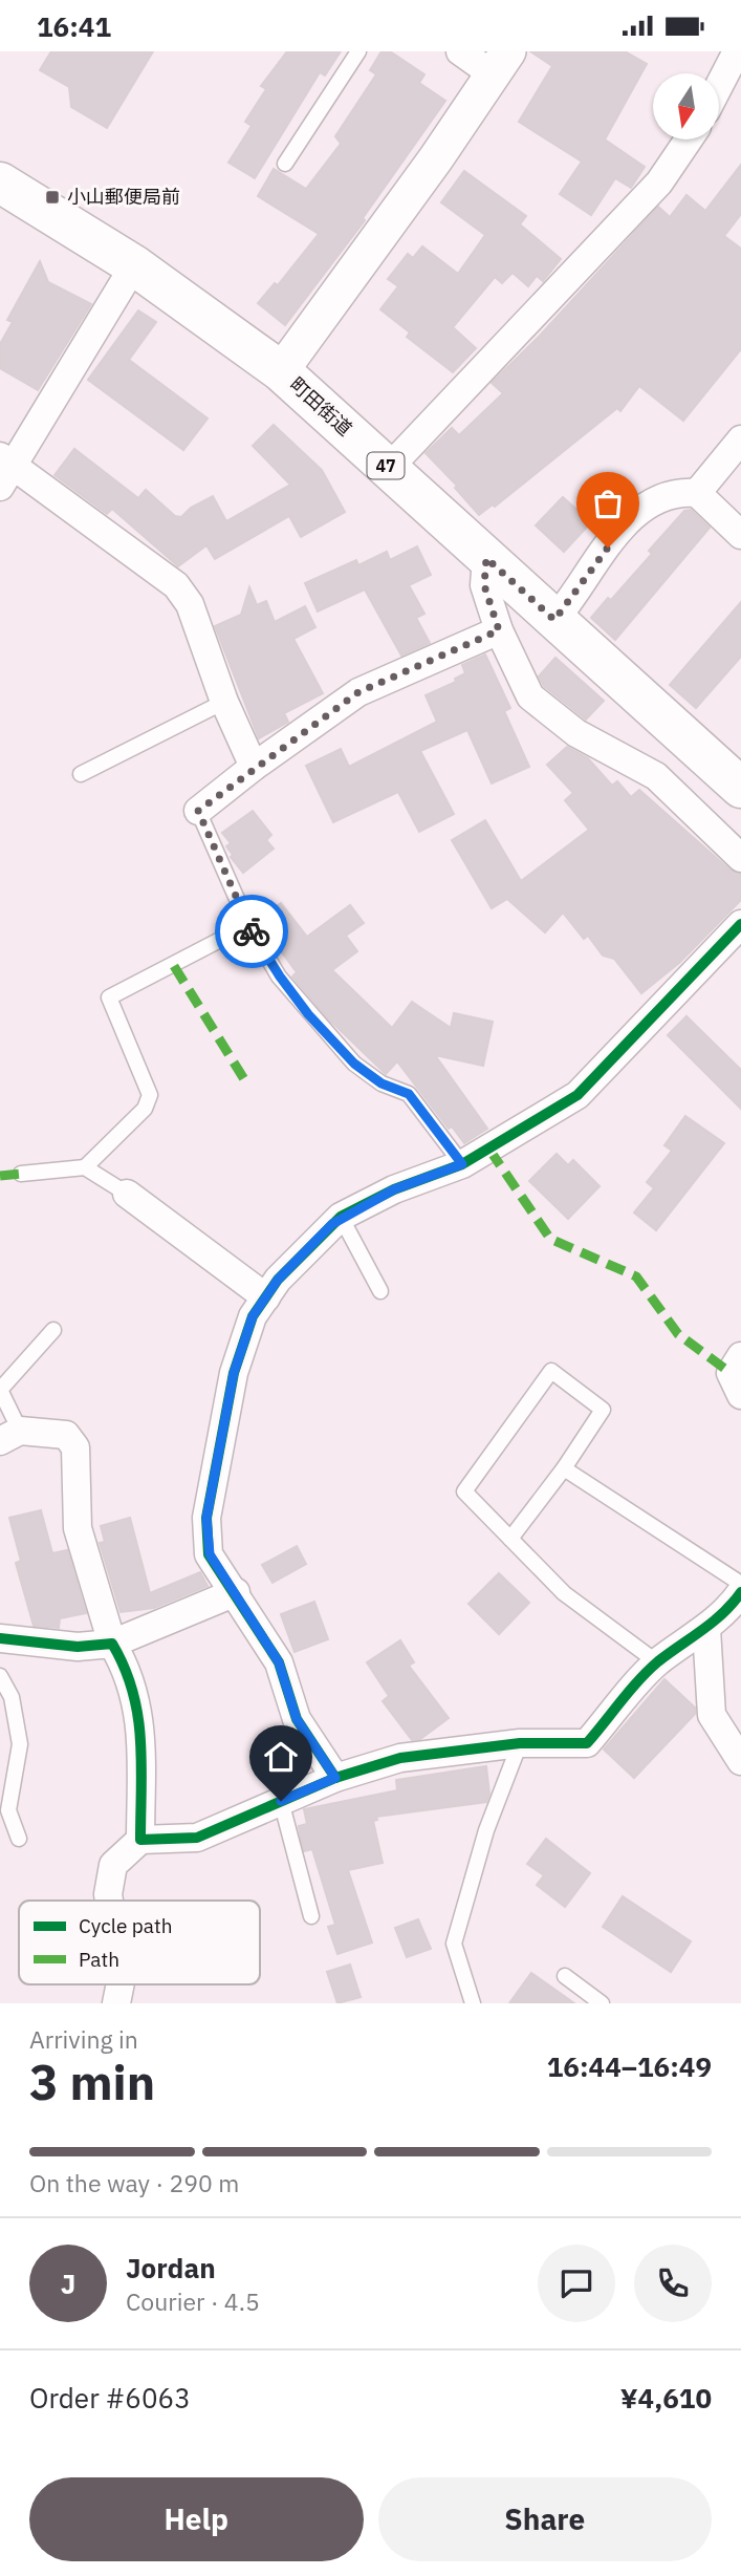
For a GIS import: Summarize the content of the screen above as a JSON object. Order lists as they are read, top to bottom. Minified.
{"streets":{"main road":["町田街道","47"]},"places":{"transit":["小山郵便局前"]},"legend":["Cycle path","Path"],"north":"bottom","page":{"status":"16:41","heading":["3 min","Arriving in","16:44–16:49"],"panel":["Jordan","Courier · 4.5","Order #6063","¥4,610"],"bar":"On the way · 290 m","round":"J","buttons":["Help","Share"]}}
